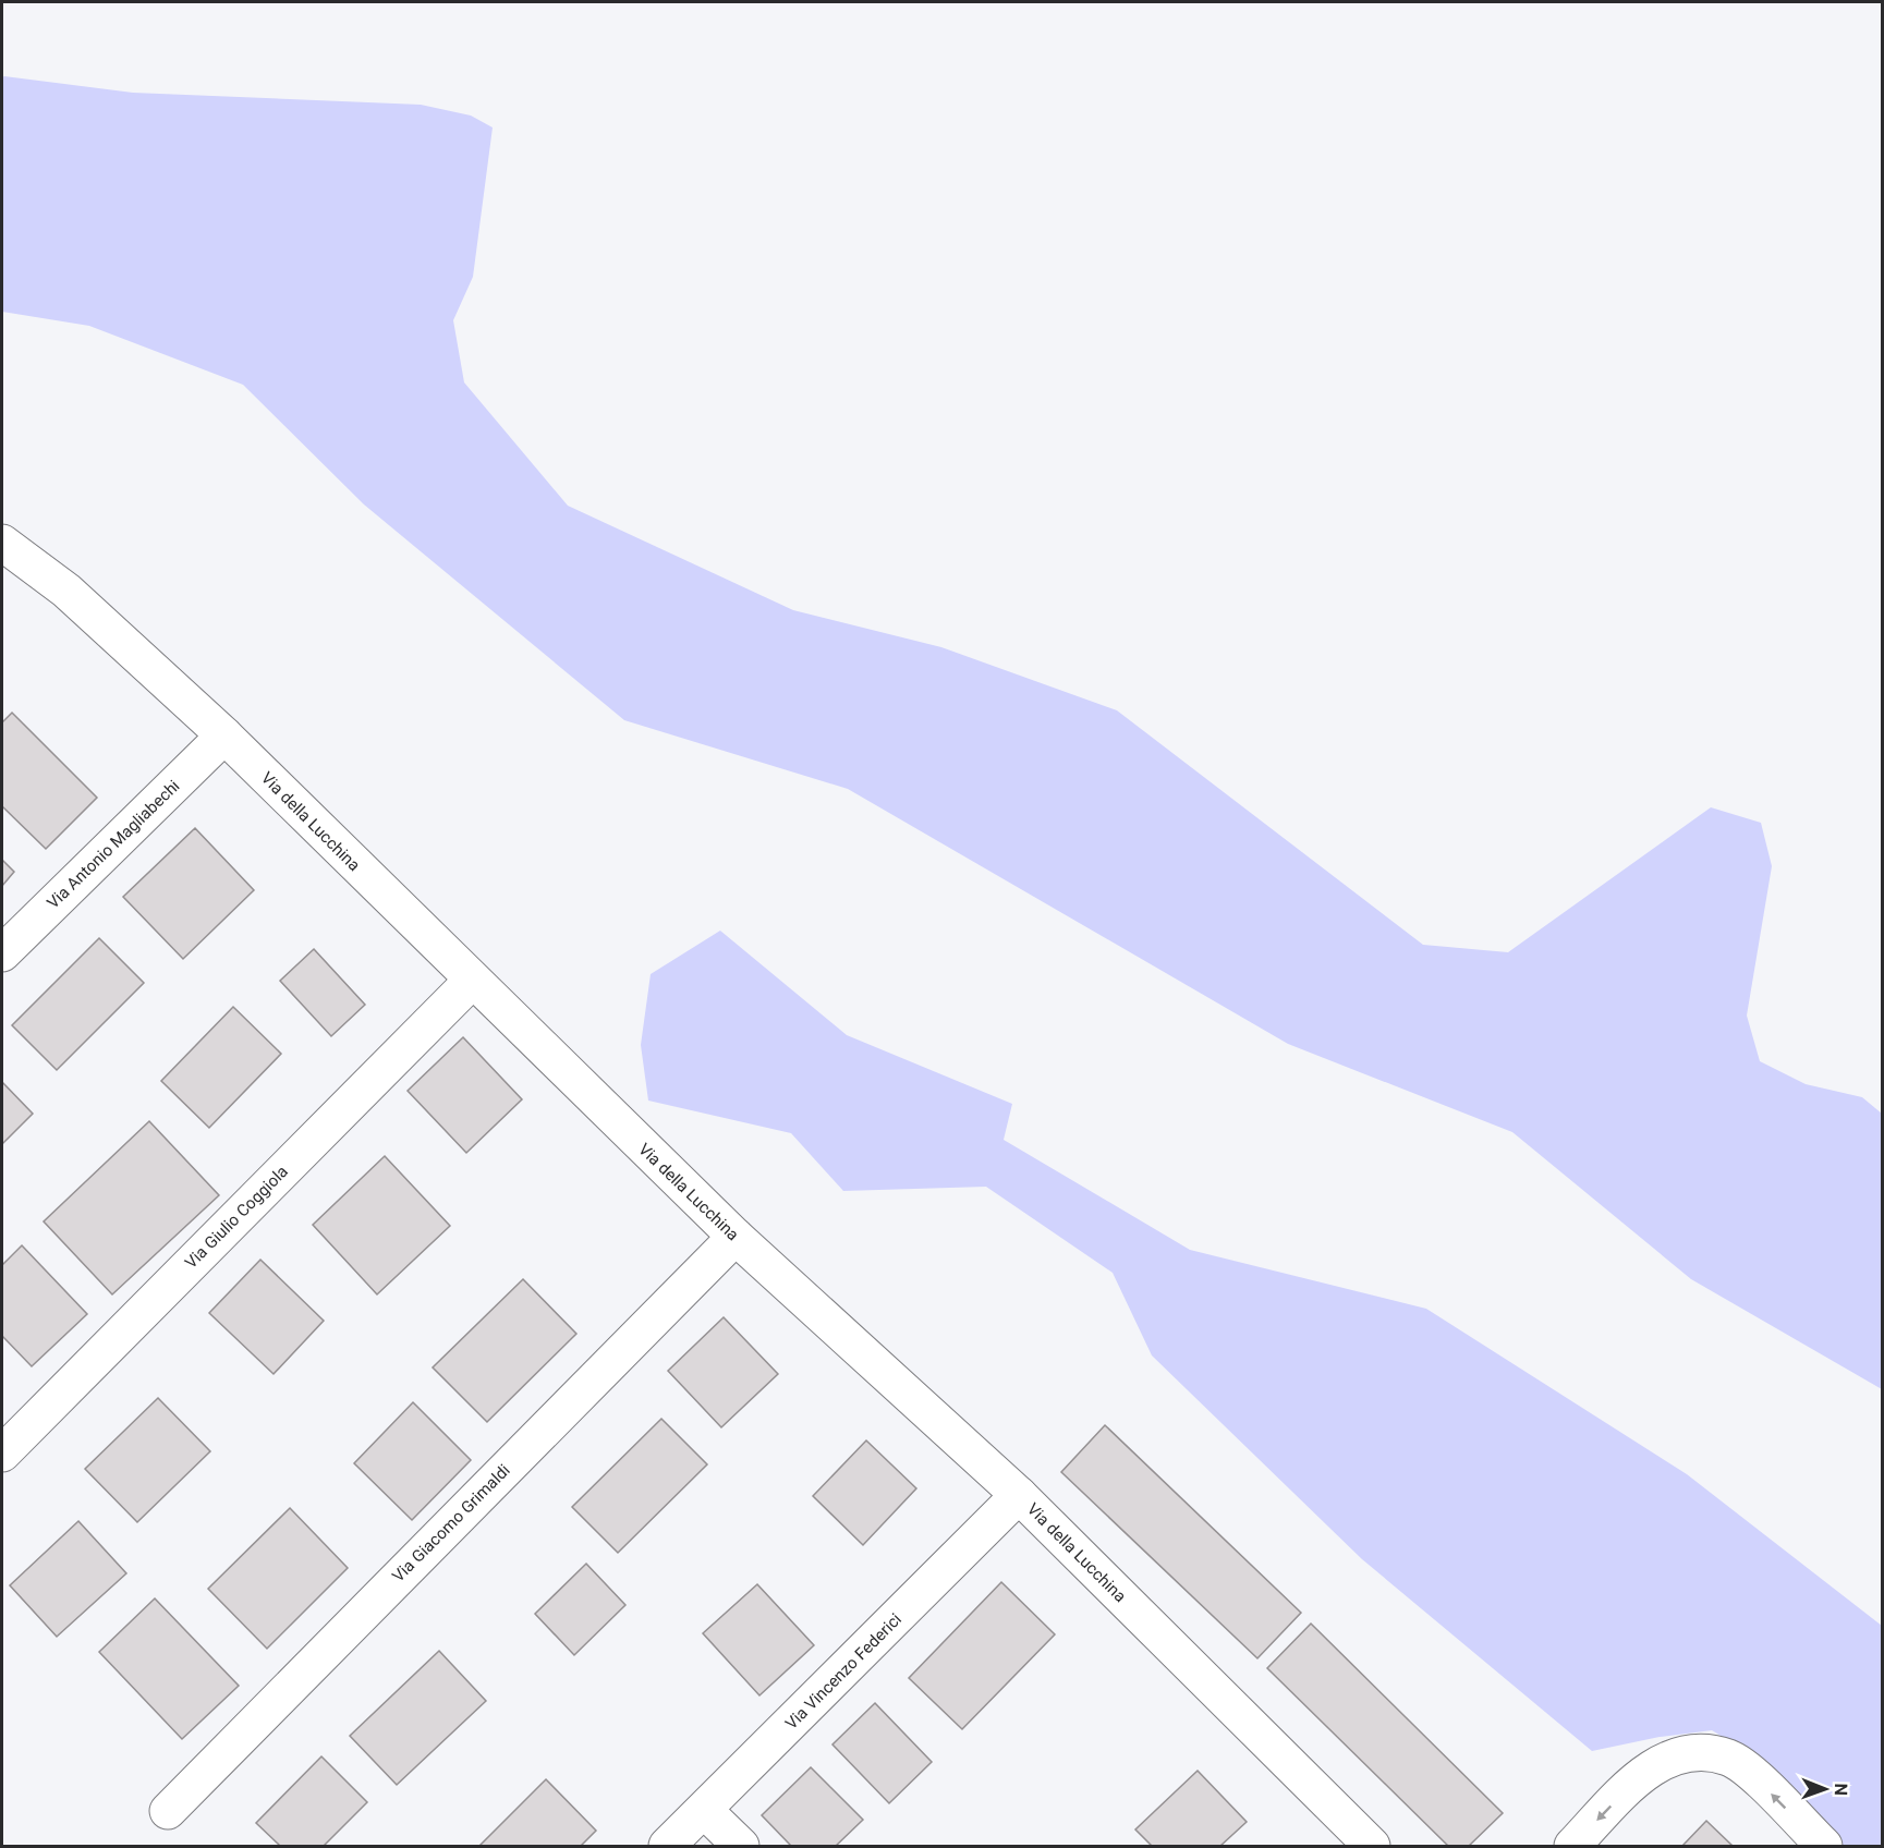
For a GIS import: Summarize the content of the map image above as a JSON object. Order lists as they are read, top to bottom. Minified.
{"streets":{"street":["Via della Lucchina","Via Antonio Magliabechi","Via Giulio Coggiola","Via Giacomo Grimaldi","Via Vincenzo Federici"]},"crossings":[["Via della Lucchina","Via Antonio Magliabechi"],["Via della Lucchina","Via Giulio Coggiola"],["Via della Lucchina","Via Giacomo Grimaldi"],["Via della Lucchina","Via Vincenzo Federici"]],"north":"right"}
